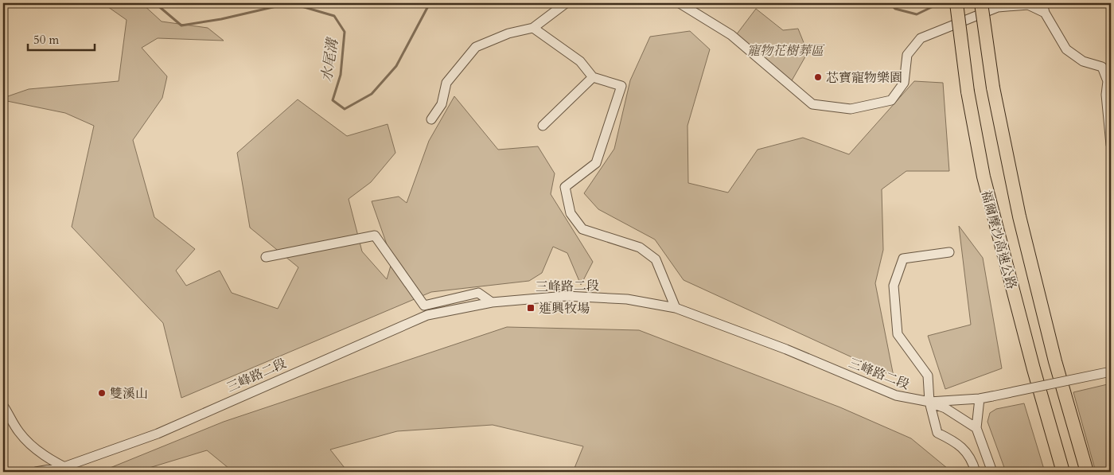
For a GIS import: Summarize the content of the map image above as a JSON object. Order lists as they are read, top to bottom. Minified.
{"streets":{"highway":["福爾摩沙高速公路"],"street":["三峰路二段"]},"water":["水尾溝"],"parks":["寵物花樹葬區"],"places":{"other":["芯寶寵物樂園","雙溪山"],"transit":["進興牧場"]},"scale_bar":"50 m"}
